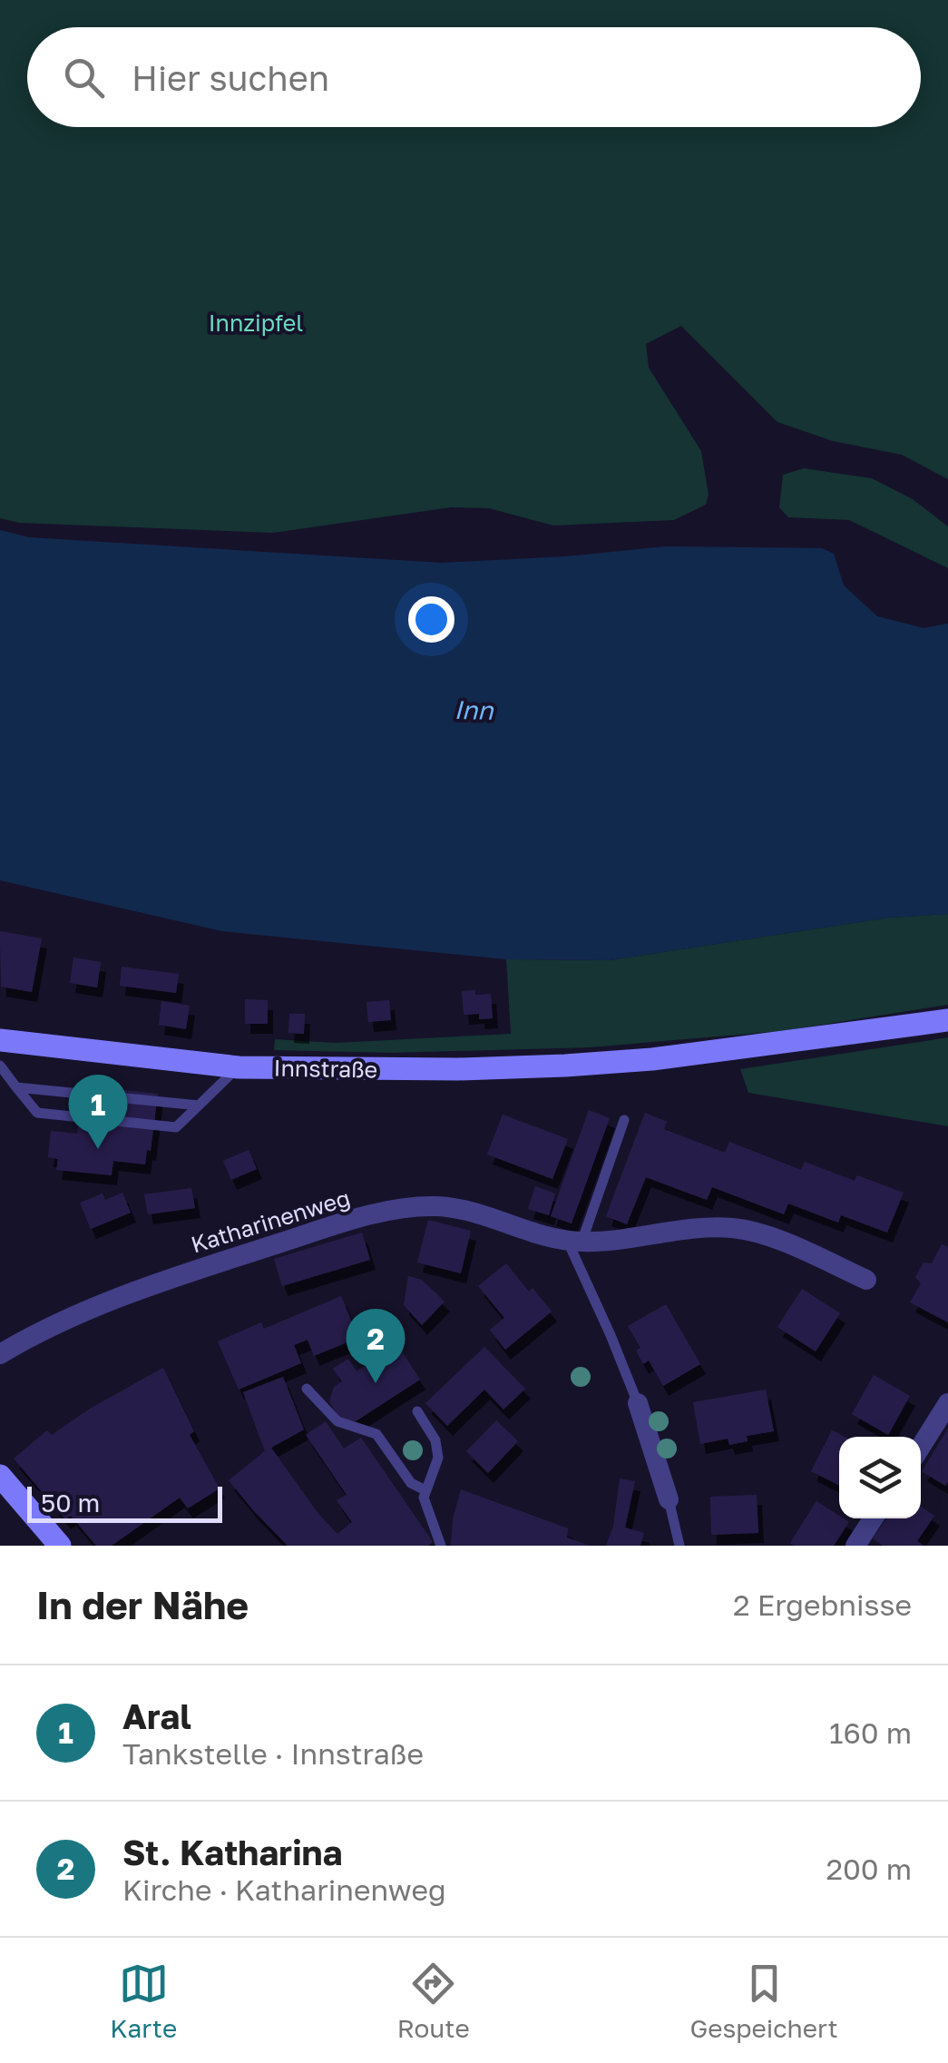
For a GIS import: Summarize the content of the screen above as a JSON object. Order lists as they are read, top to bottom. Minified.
{"streets":{"main road":["Innstraße"],"street":["Katharinenweg"]},"water":["Inn"],"parks":["Innzipfel"],"scale_bar":"50 m","page":{"search":"Hier suchen","pins":["1","2"],"scale":"50 m","heading":["In der Nähe","2 Ergebnisse"],"list":[{"mark":"1","name":"Aral","note":"Tankstelle · Innstraße","value":"160 m"},{"mark":"2","name":"St. Katharina","note":"Kirche · Katharinenweg","value":"200 m"}],"nav":["Karte","Route","Gespeichert"]}}
